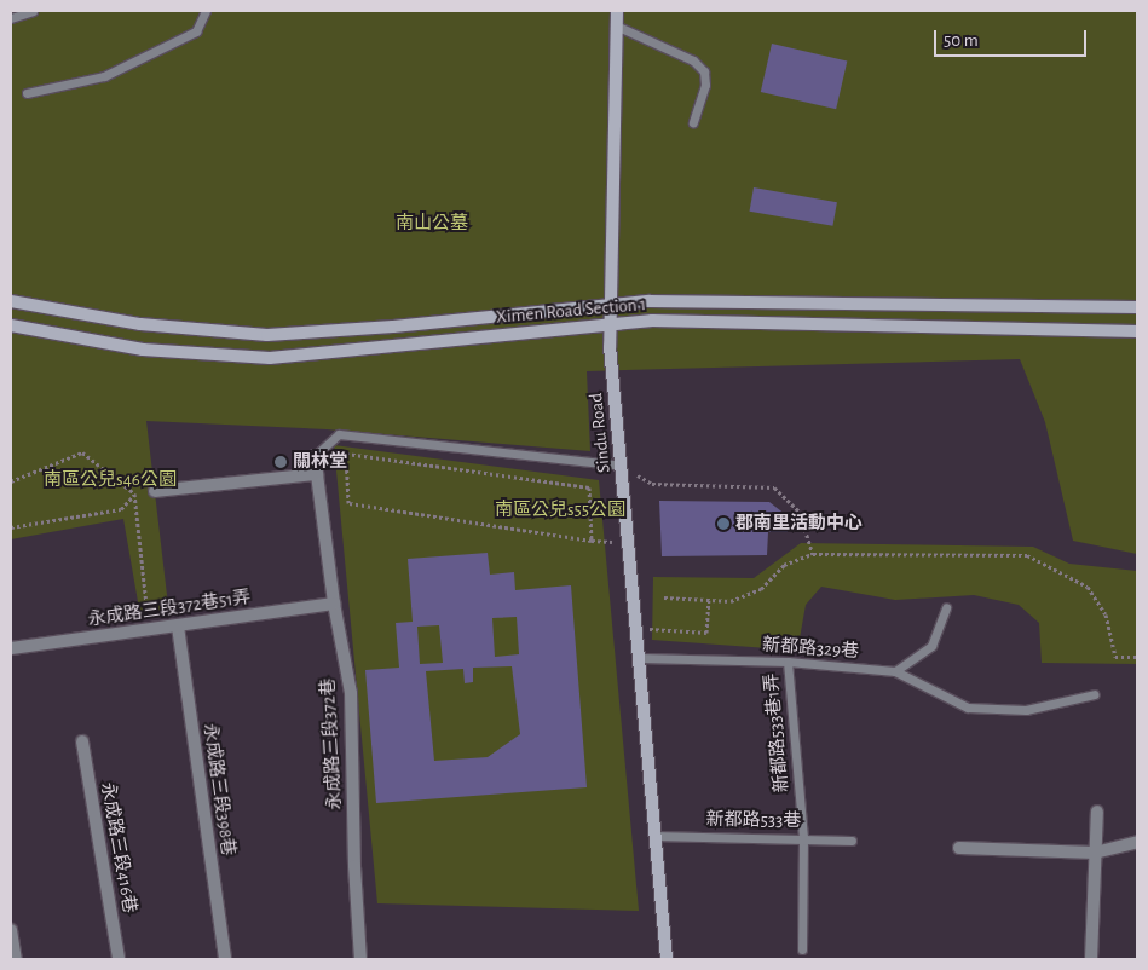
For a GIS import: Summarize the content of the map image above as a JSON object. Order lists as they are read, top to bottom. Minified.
{"streets":{"street":["Ximen Road Section 1","Sindu Road","永成路三段372巷51弄","永成路三段372巷","永成路三段398巷","永成路三段416巷"],"lane":["新都路329巷","新都路533巷1弄","新都路533巷"]},"crossings":[["Ximen Road Section 1","Sindu Road"],["Sindu Road","新都路329巷"],["Sindu Road","新都路533巷"],["永成路三段372巷51弄","永成路三段372巷"],["永成路三段372巷51弄","永成路三段398巷"],["新都路329巷","新都路533巷1弄"],["新都路533巷1弄","新都路533巷"]],"parks":["南山公墓","南區公兒s46公園","南區公兒s55公園"],"places":["關林堂","郡南里活動中心"],"scale_bar":"50 m"}
